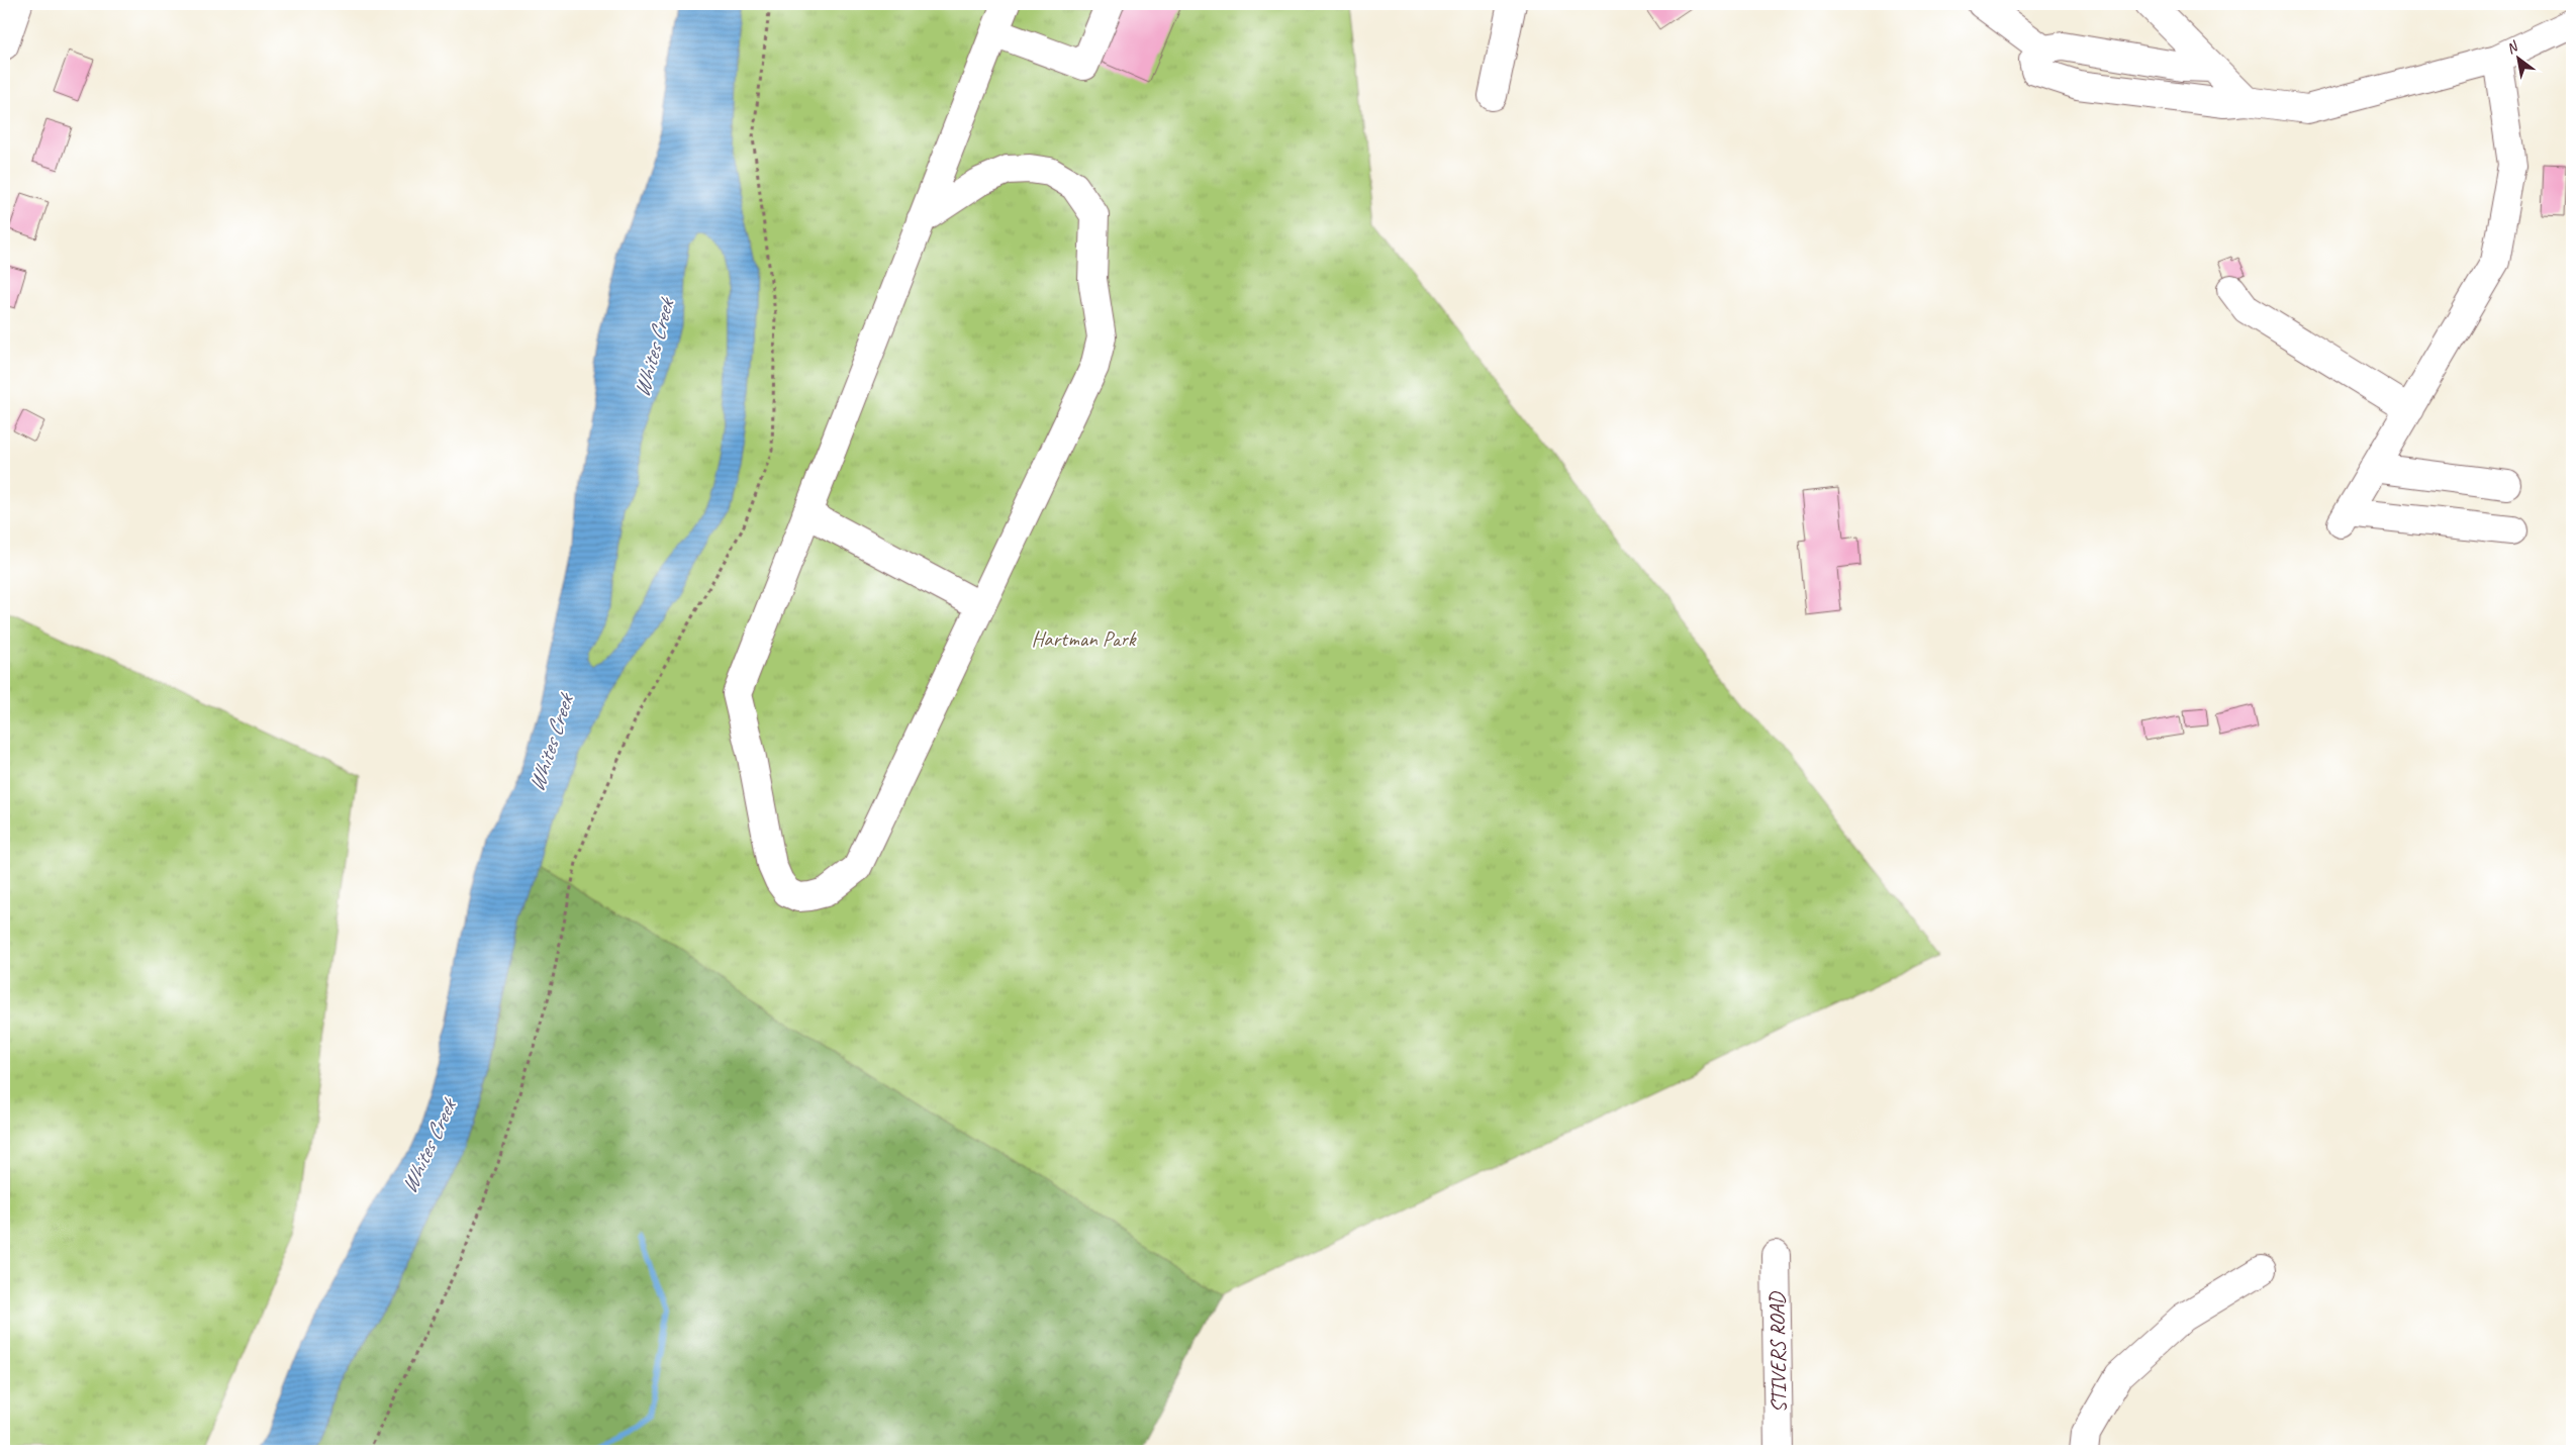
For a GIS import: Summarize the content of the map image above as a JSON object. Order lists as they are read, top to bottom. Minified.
{"streets":{"street":["STIVERS ROAD"]},"water":["Whites Creek"],"parks":["Hartman Park"],"north":"top left"}
